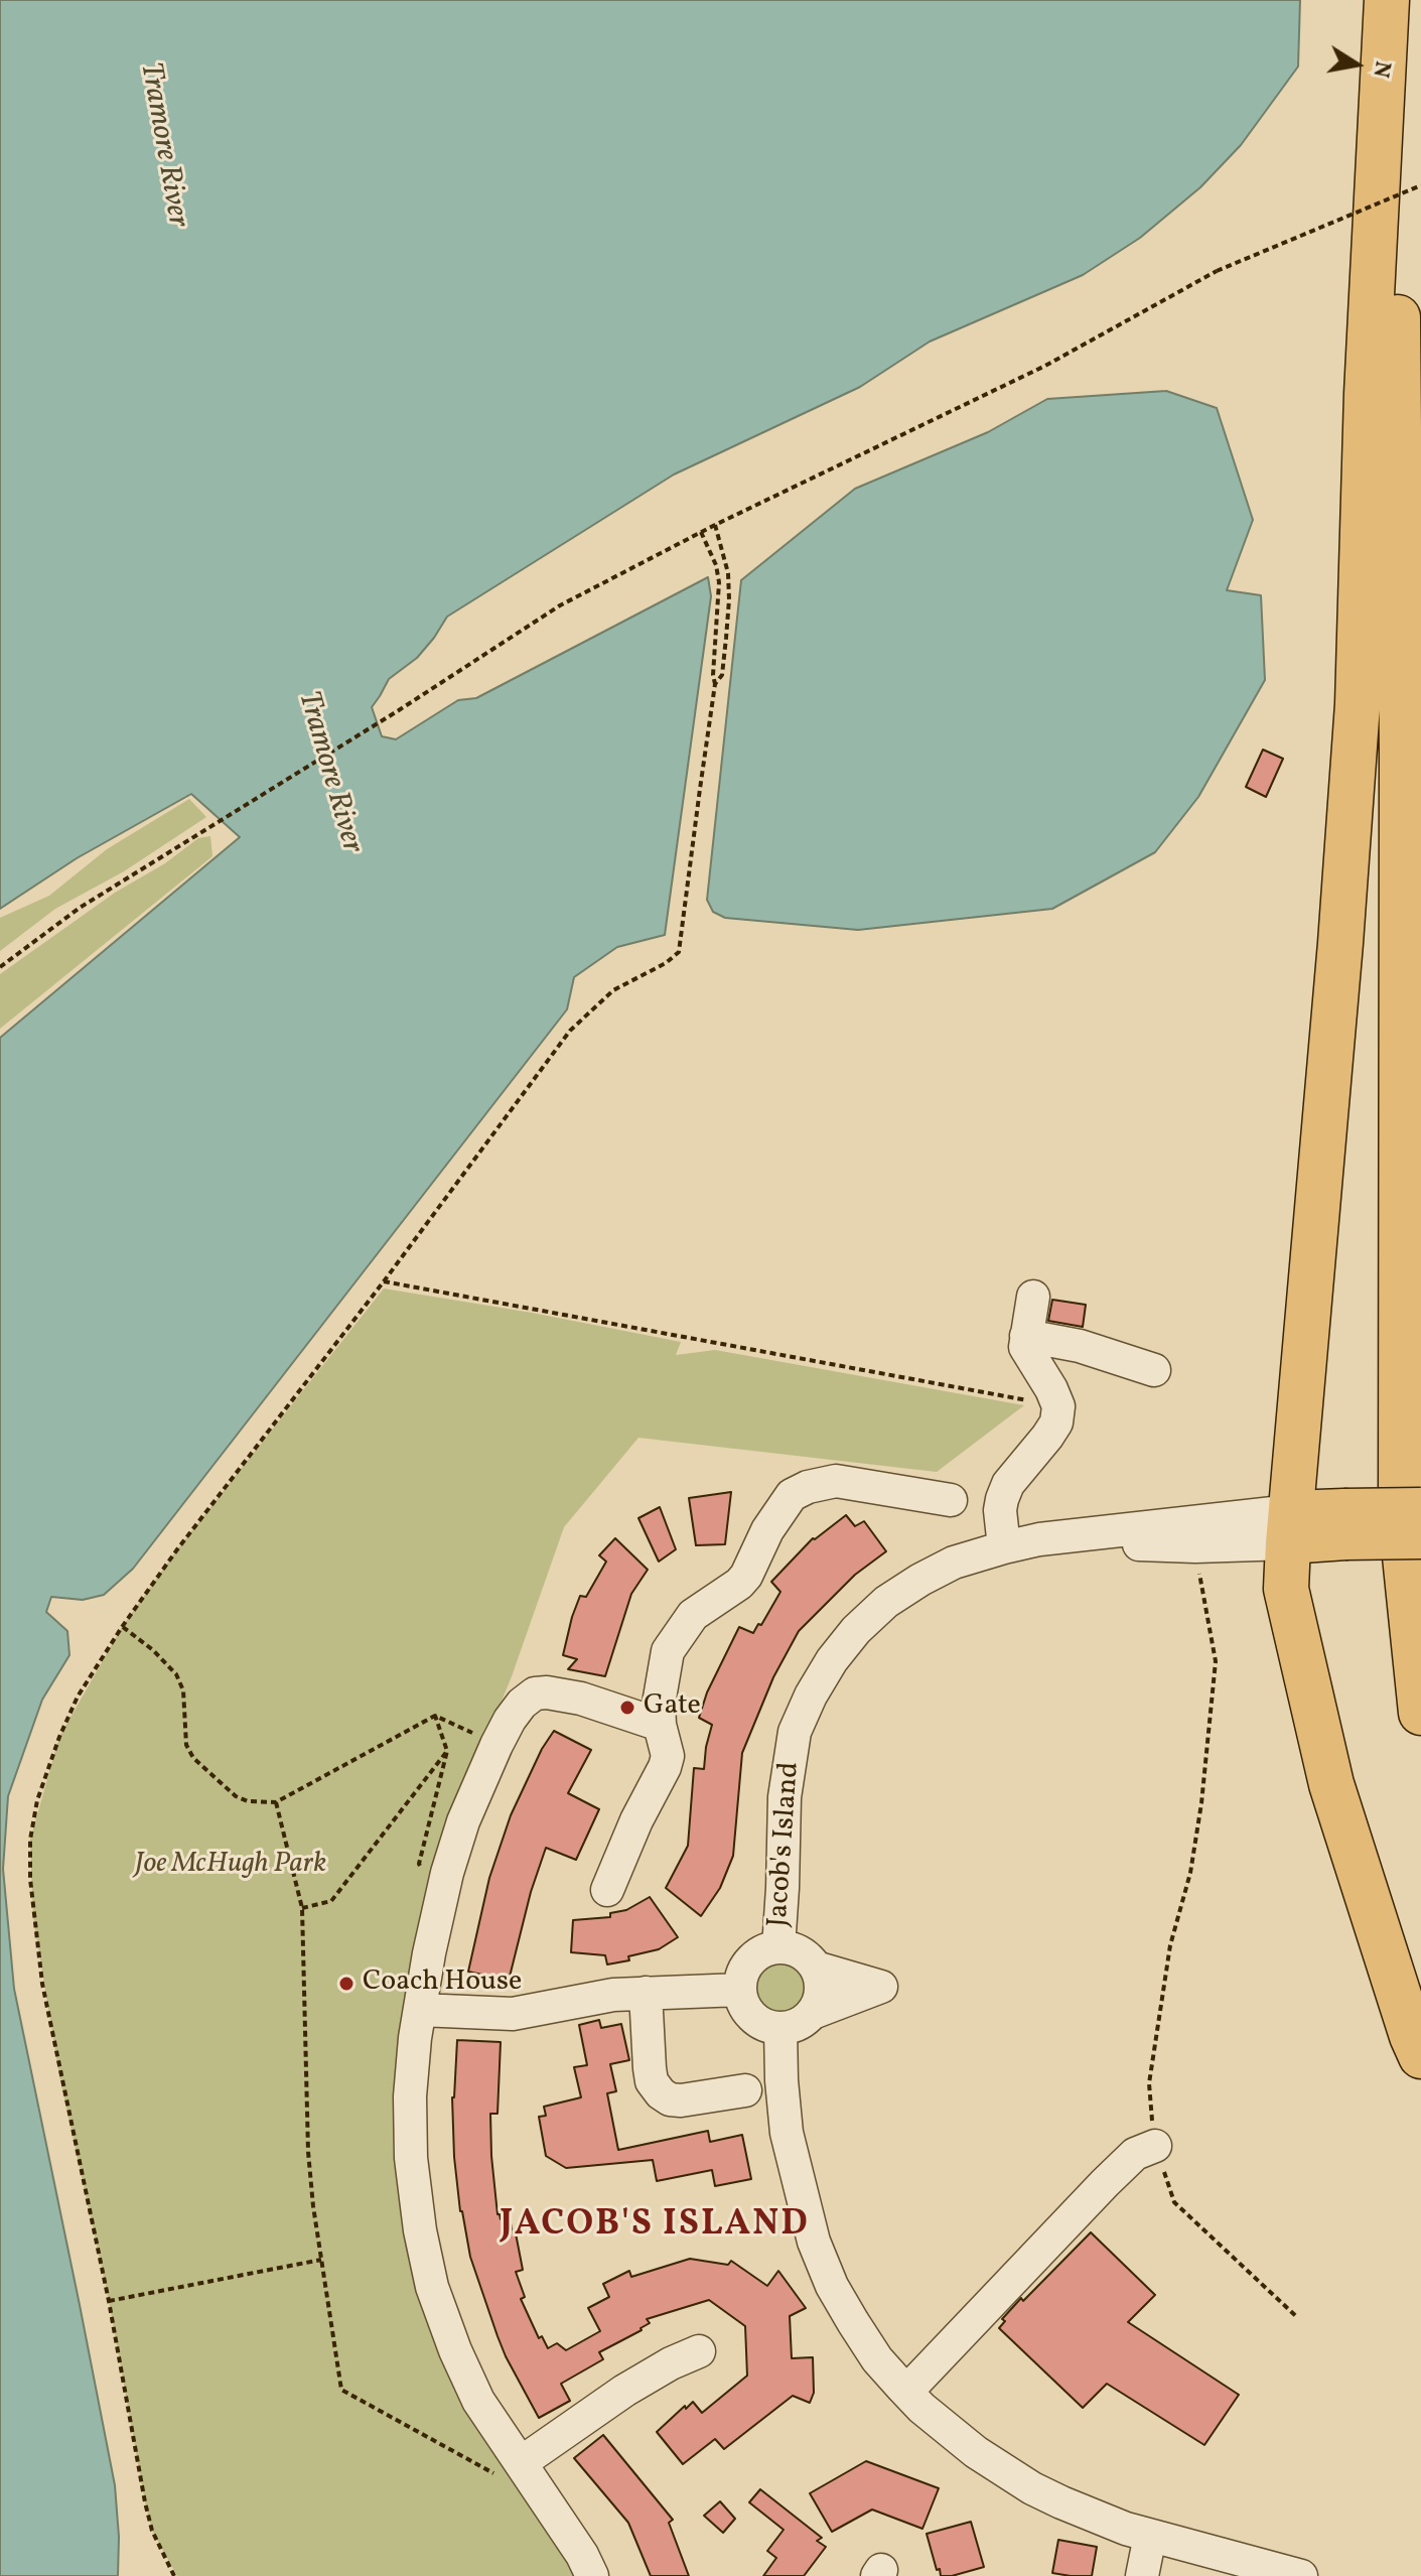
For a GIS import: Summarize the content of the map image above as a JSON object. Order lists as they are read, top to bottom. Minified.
{"streets":{"street":["Jacob's Island"]},"districts":["JACOB'S ISLAND"],"water":["Tramore River"],"parks":["Joe McHugh Park"],"places":["Gate","Coach House"],"north":"right"}
